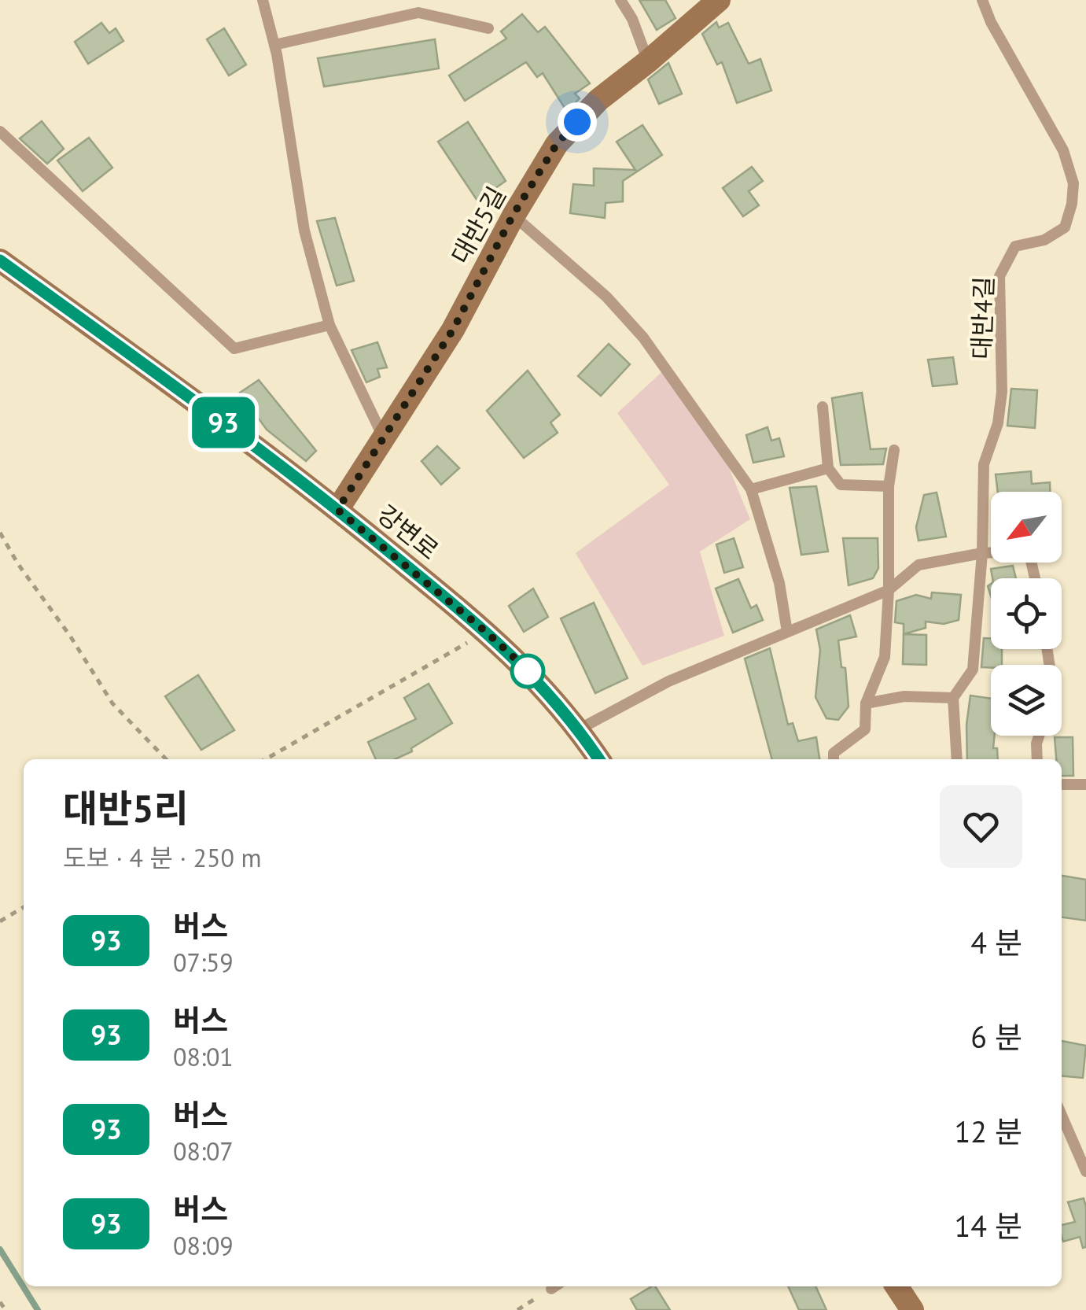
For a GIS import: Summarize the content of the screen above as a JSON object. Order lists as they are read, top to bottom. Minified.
{"streets":{"street":["대반5길","강변로"],"lane":["대반4길"]},"crossings":[["대반5길","강변로"]],"lines":["bus line 93"],"north":"bottom left","page":{"on_map":"93","heading":["대반5리","도보 · 4 분 · 250 m"],"list":[{"mark":"93","name":"버스","note":"07:59","value":"4 분"},{"mark":"93","name":"버스","note":"08:01","value":"6 분"},{"mark":"93","name":"버스","note":"08:07","value":"12 분"},{"mark":"93","name":"버스","note":"08:09","value":"14 분"}]}}
